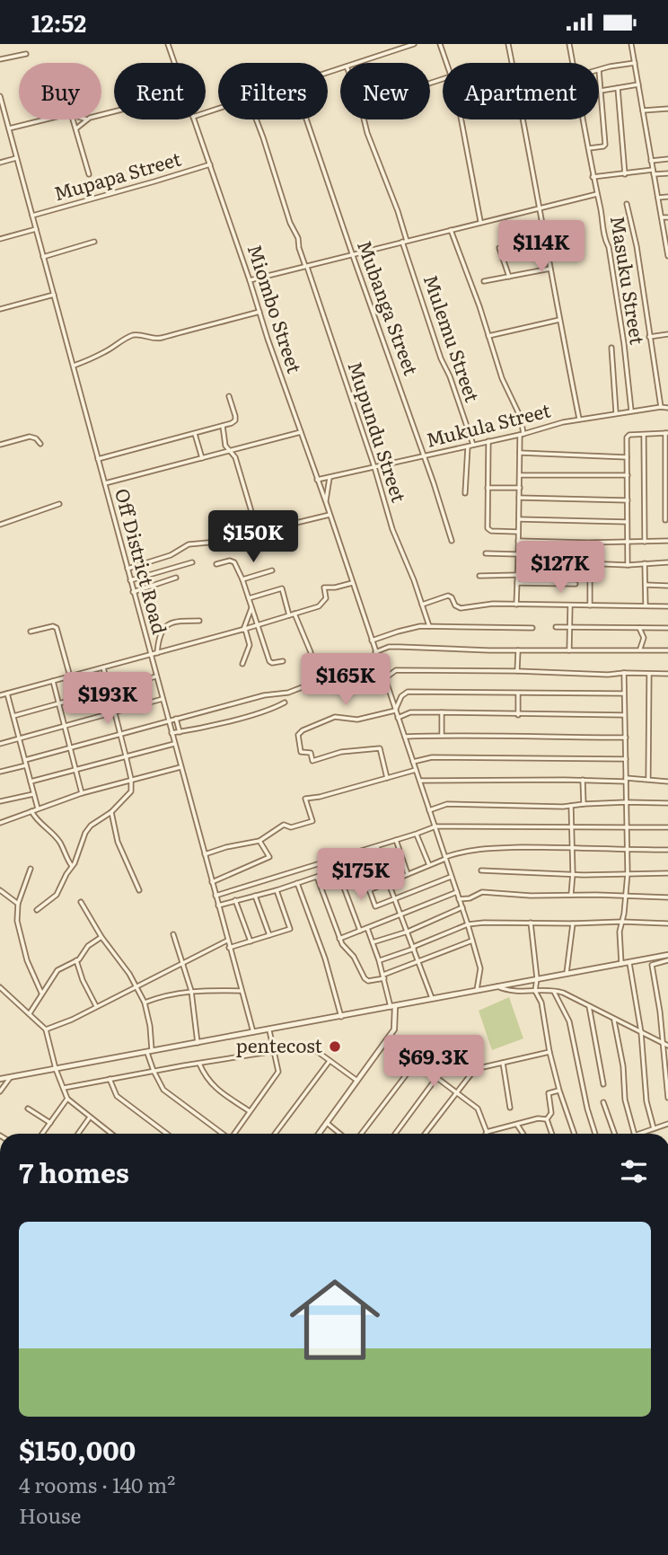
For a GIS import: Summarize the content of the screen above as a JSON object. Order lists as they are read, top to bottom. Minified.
{"streets":{"street":["Mupapa Street","Masuku Street","Mubanga Street","Miombo Street","Mulemu Street","Mukula Street","Mupundu Street","Off District Road"]},"crossings":[["Mupapa Street","Miombo Street"],["Mupapa Street","Off District Road"],["Masuku Street","Mukula Street"],["Mubanga Street","Mukula Street"],["Miombo Street","Mukula Street"],["Mulemu Street","Mukula Street"],["Mukula Street","Mupundu Street"]],"places":["pentecost"],"page":{"status":"12:52","chip":["Buy","Rent","Filters","New","Apartment"],"price":["$114K","$150K","$127K","$165K","$193K","$175K","$69.3K"],"heading":"7 homes","list":[{"name":"$150,000","note":"4 rooms · 140 m² · House"}]}}
